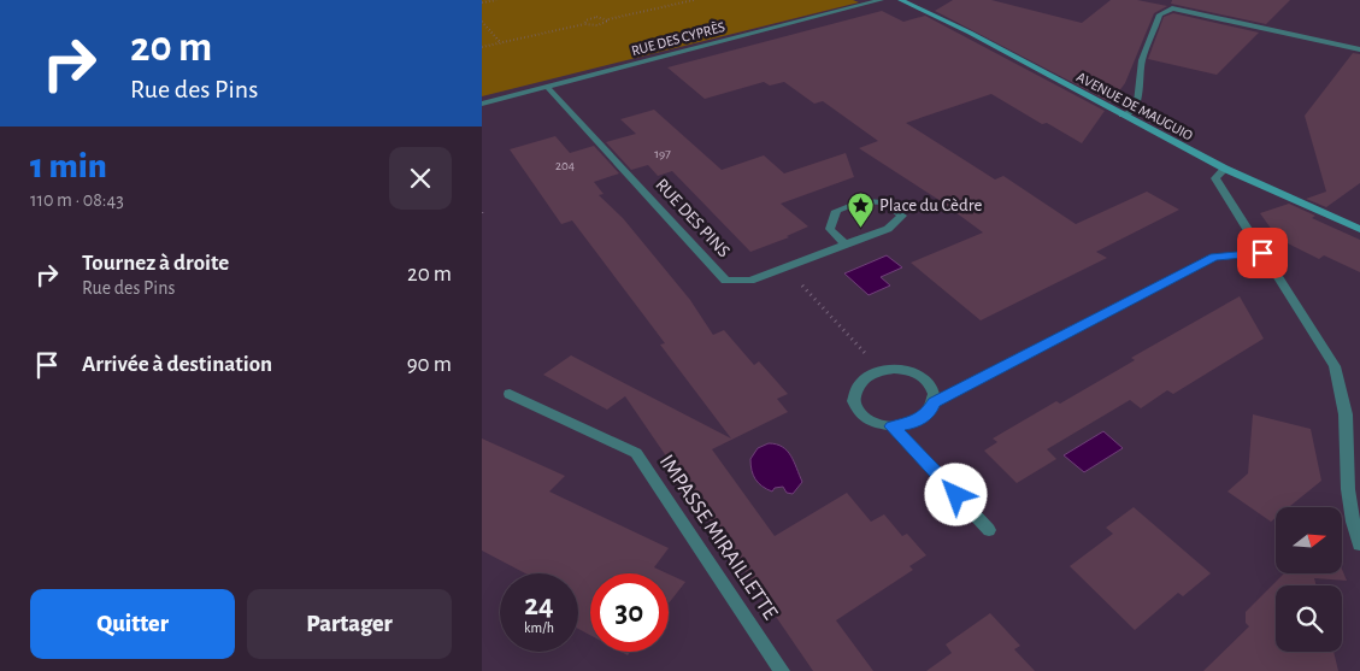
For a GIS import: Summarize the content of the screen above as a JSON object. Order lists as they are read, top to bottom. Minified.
{"streets":{"main road":["AVENUE DE MAUGUIO"],"street":["RUE DES CYPRÈS","RUE DES PINS","IMPASSE MIRAILLETTE"]},"crossings":[["RUE DES CYPRÈS","RUE DES PINS"]],"places":{"place":["Place du Cèdre"]},"house_numbers":["197","204"],"north":"right","page":{"turn":["20 m","Rue des Pins"],"heading":["1 min","110 m · 08:43"],"list":[{"name":"Tournez à droite","note":"Rue des Pins","value":"20 m"},{"name":"Arrivée à destination","value":"90 m"}],"speed":"24 km/h","limit":"30","buttons":["Quitter","Partager"]}}
